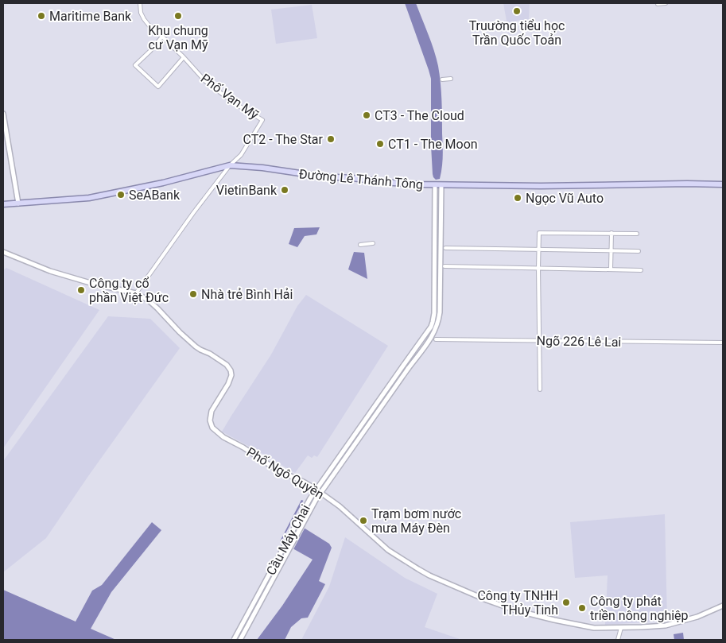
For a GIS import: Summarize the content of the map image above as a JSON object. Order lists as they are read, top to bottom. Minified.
{"streets":{"main road":["Đường Lê Thánh Tông"],"street":["Phố Vạn Mỹ","Ngõ 226 Lê Lai","Phố Ngô Quyền","Cầu Máy Chai"]},"crossings":[["Phố Vạn Mỹ","Đường Lê Thánh Tông"],["Phố Vạn Mỹ","Phố Ngô Quyền"],["Đường Lê Thánh Tông","Cầu Máy Chai"]],"places":["Truường tiểu học Trần Quốc Toản","Maritime Bank","Khu chung cư Vạn Mỹ","CT3 - The Cloud","CT2 - The Star","CT1 - The Moon","VietinBank","SeABank","Ngọc Vũ Auto","Công ty cổ phần Việt Đức","Nhà trẻ Bình Hải","Trạm bơm nước mưa Máy Đèn","Công ty TNHH THủy Tinh","Công ty phát triền nông nghiệp"]}
